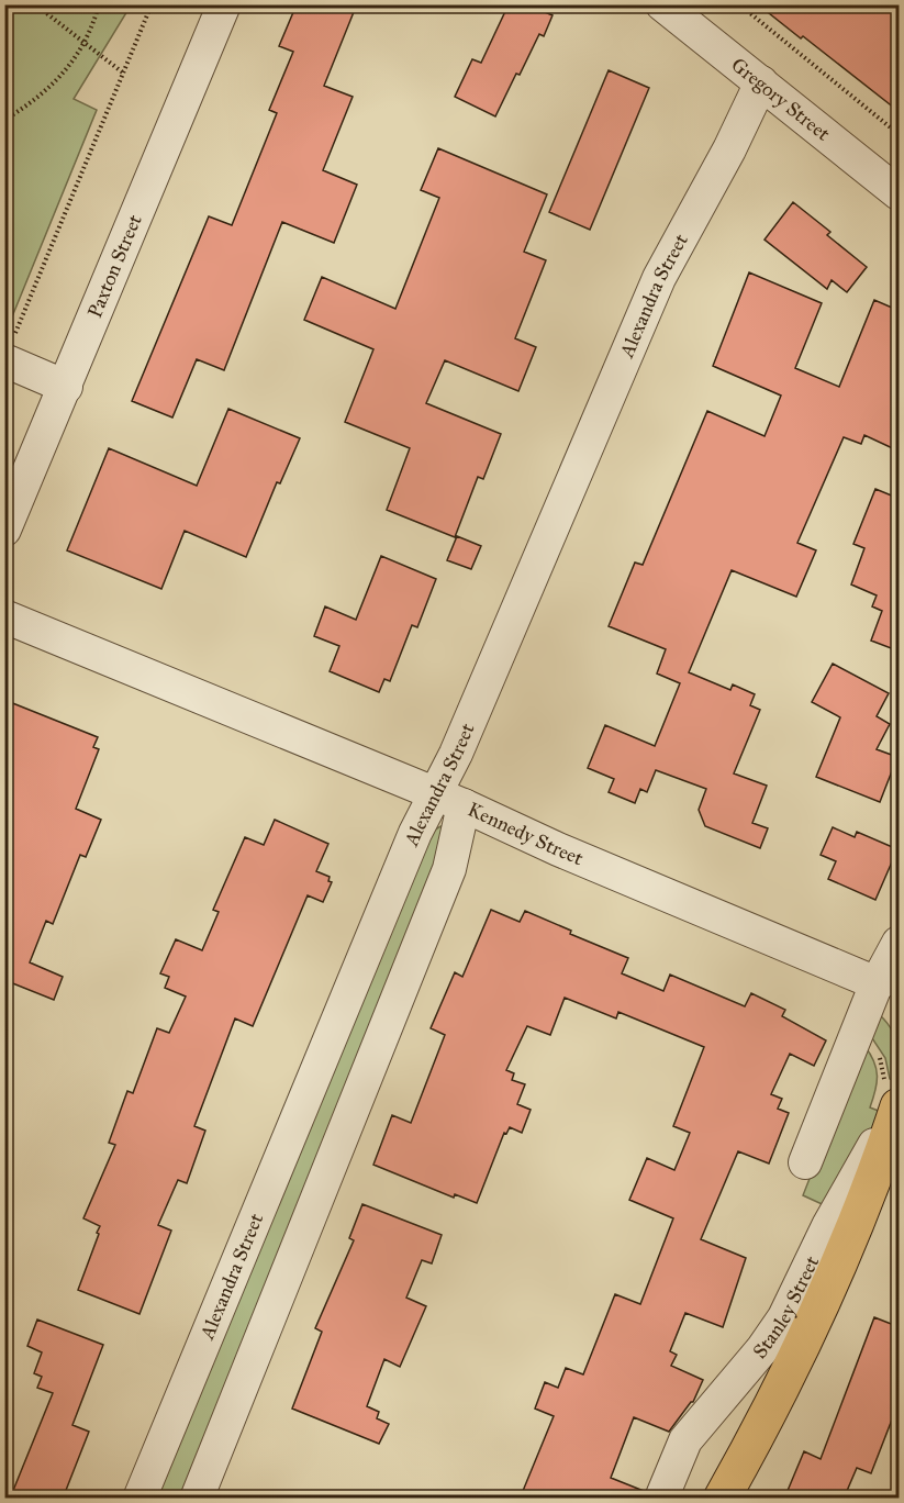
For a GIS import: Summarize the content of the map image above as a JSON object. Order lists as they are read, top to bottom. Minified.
{"streets":{"main road":["Stanley Street"],"street":["Gregory Street","Paxton Street","Alexandra Street","Kennedy Street"]},"crossings":[["Gregory Street","Alexandra Street"],["Alexandra Street","Kennedy Street"]]}
